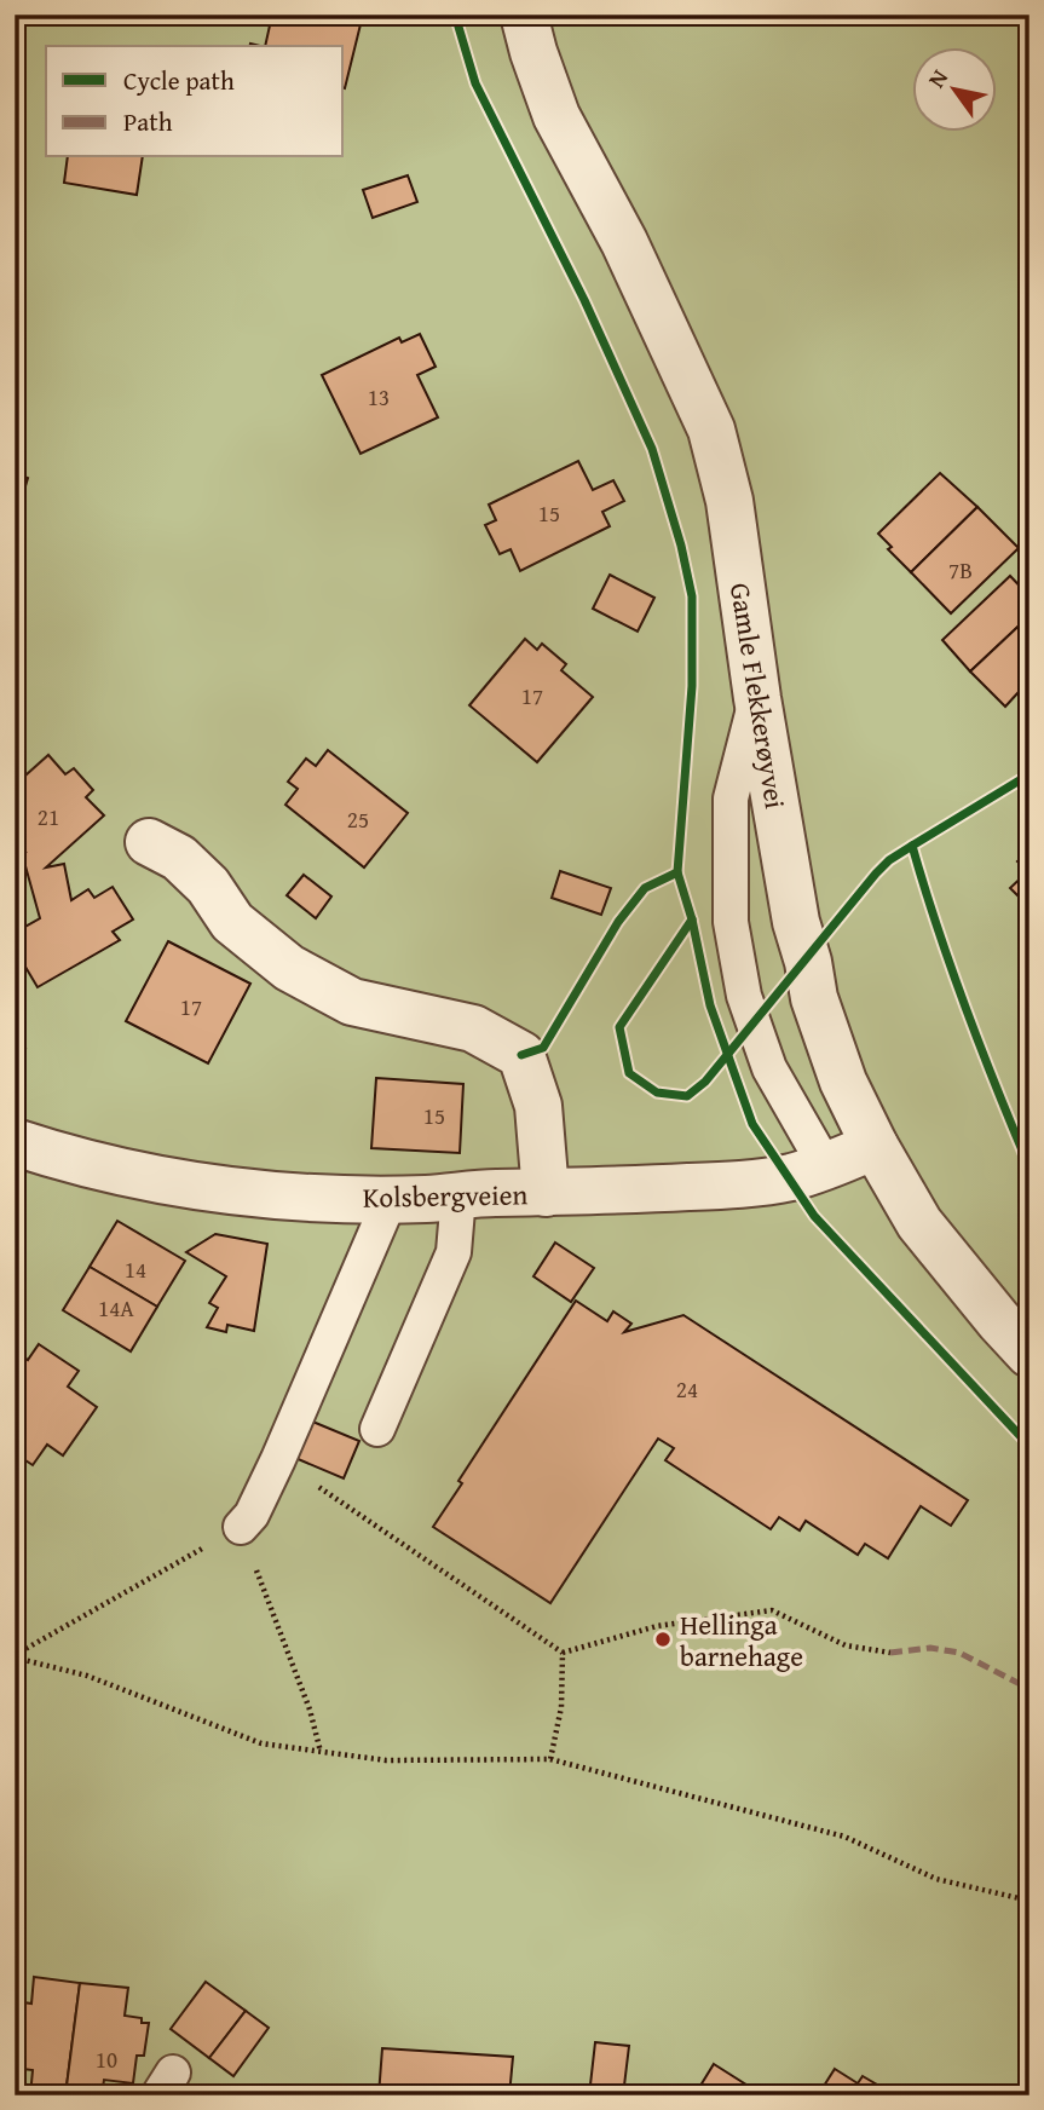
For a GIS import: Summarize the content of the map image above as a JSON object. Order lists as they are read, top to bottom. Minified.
{"streets":{"street":["Gamle Flekkerøyvei","Kolsbergveien"]},"crossings":[["Gamle Flekkerøyvei","Kolsbergveien"]],"places":["Hellinga barnehage"],"house_numbers":["13","15","7B","17","21","25","17","15","14","14A","24","10"],"legend":["Cycle path","Path"],"north":"top left"}
